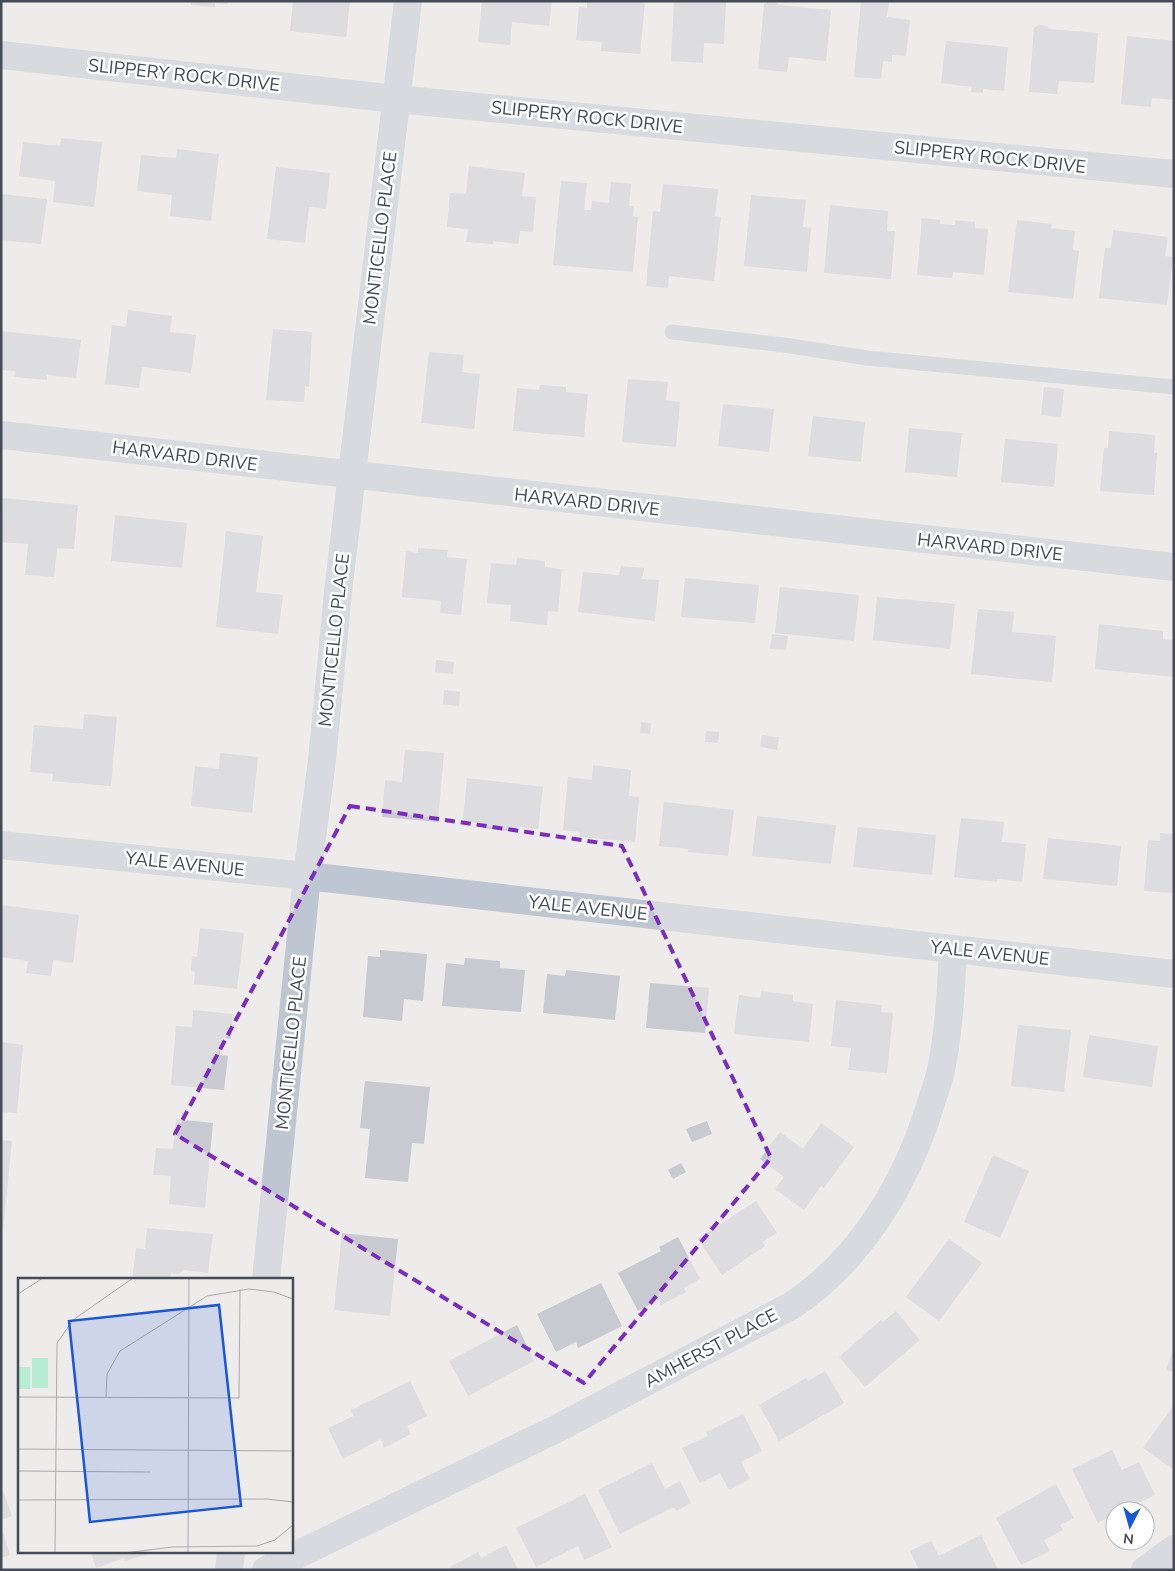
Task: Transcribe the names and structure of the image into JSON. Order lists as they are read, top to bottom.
{
  "streets": {
    "street": [
      "SLIPPERY ROCK DRIVE",
      "MONTICELLO PLACE",
      "HARVARD DRIVE",
      "YALE AVENUE",
      "AMHERST PLACE"
    ]
  },
  "crossings": [
    ["SLIPPERY ROCK DRIVE", "MONTICELLO PLACE"],
    ["MONTICELLO PLACE", "HARVARD DRIVE"],
    ["MONTICELLO PLACE", "YALE AVENUE"],
    ["YALE AVENUE", "AMHERST PLACE"]
  ],
  "north": "bottom"
}
